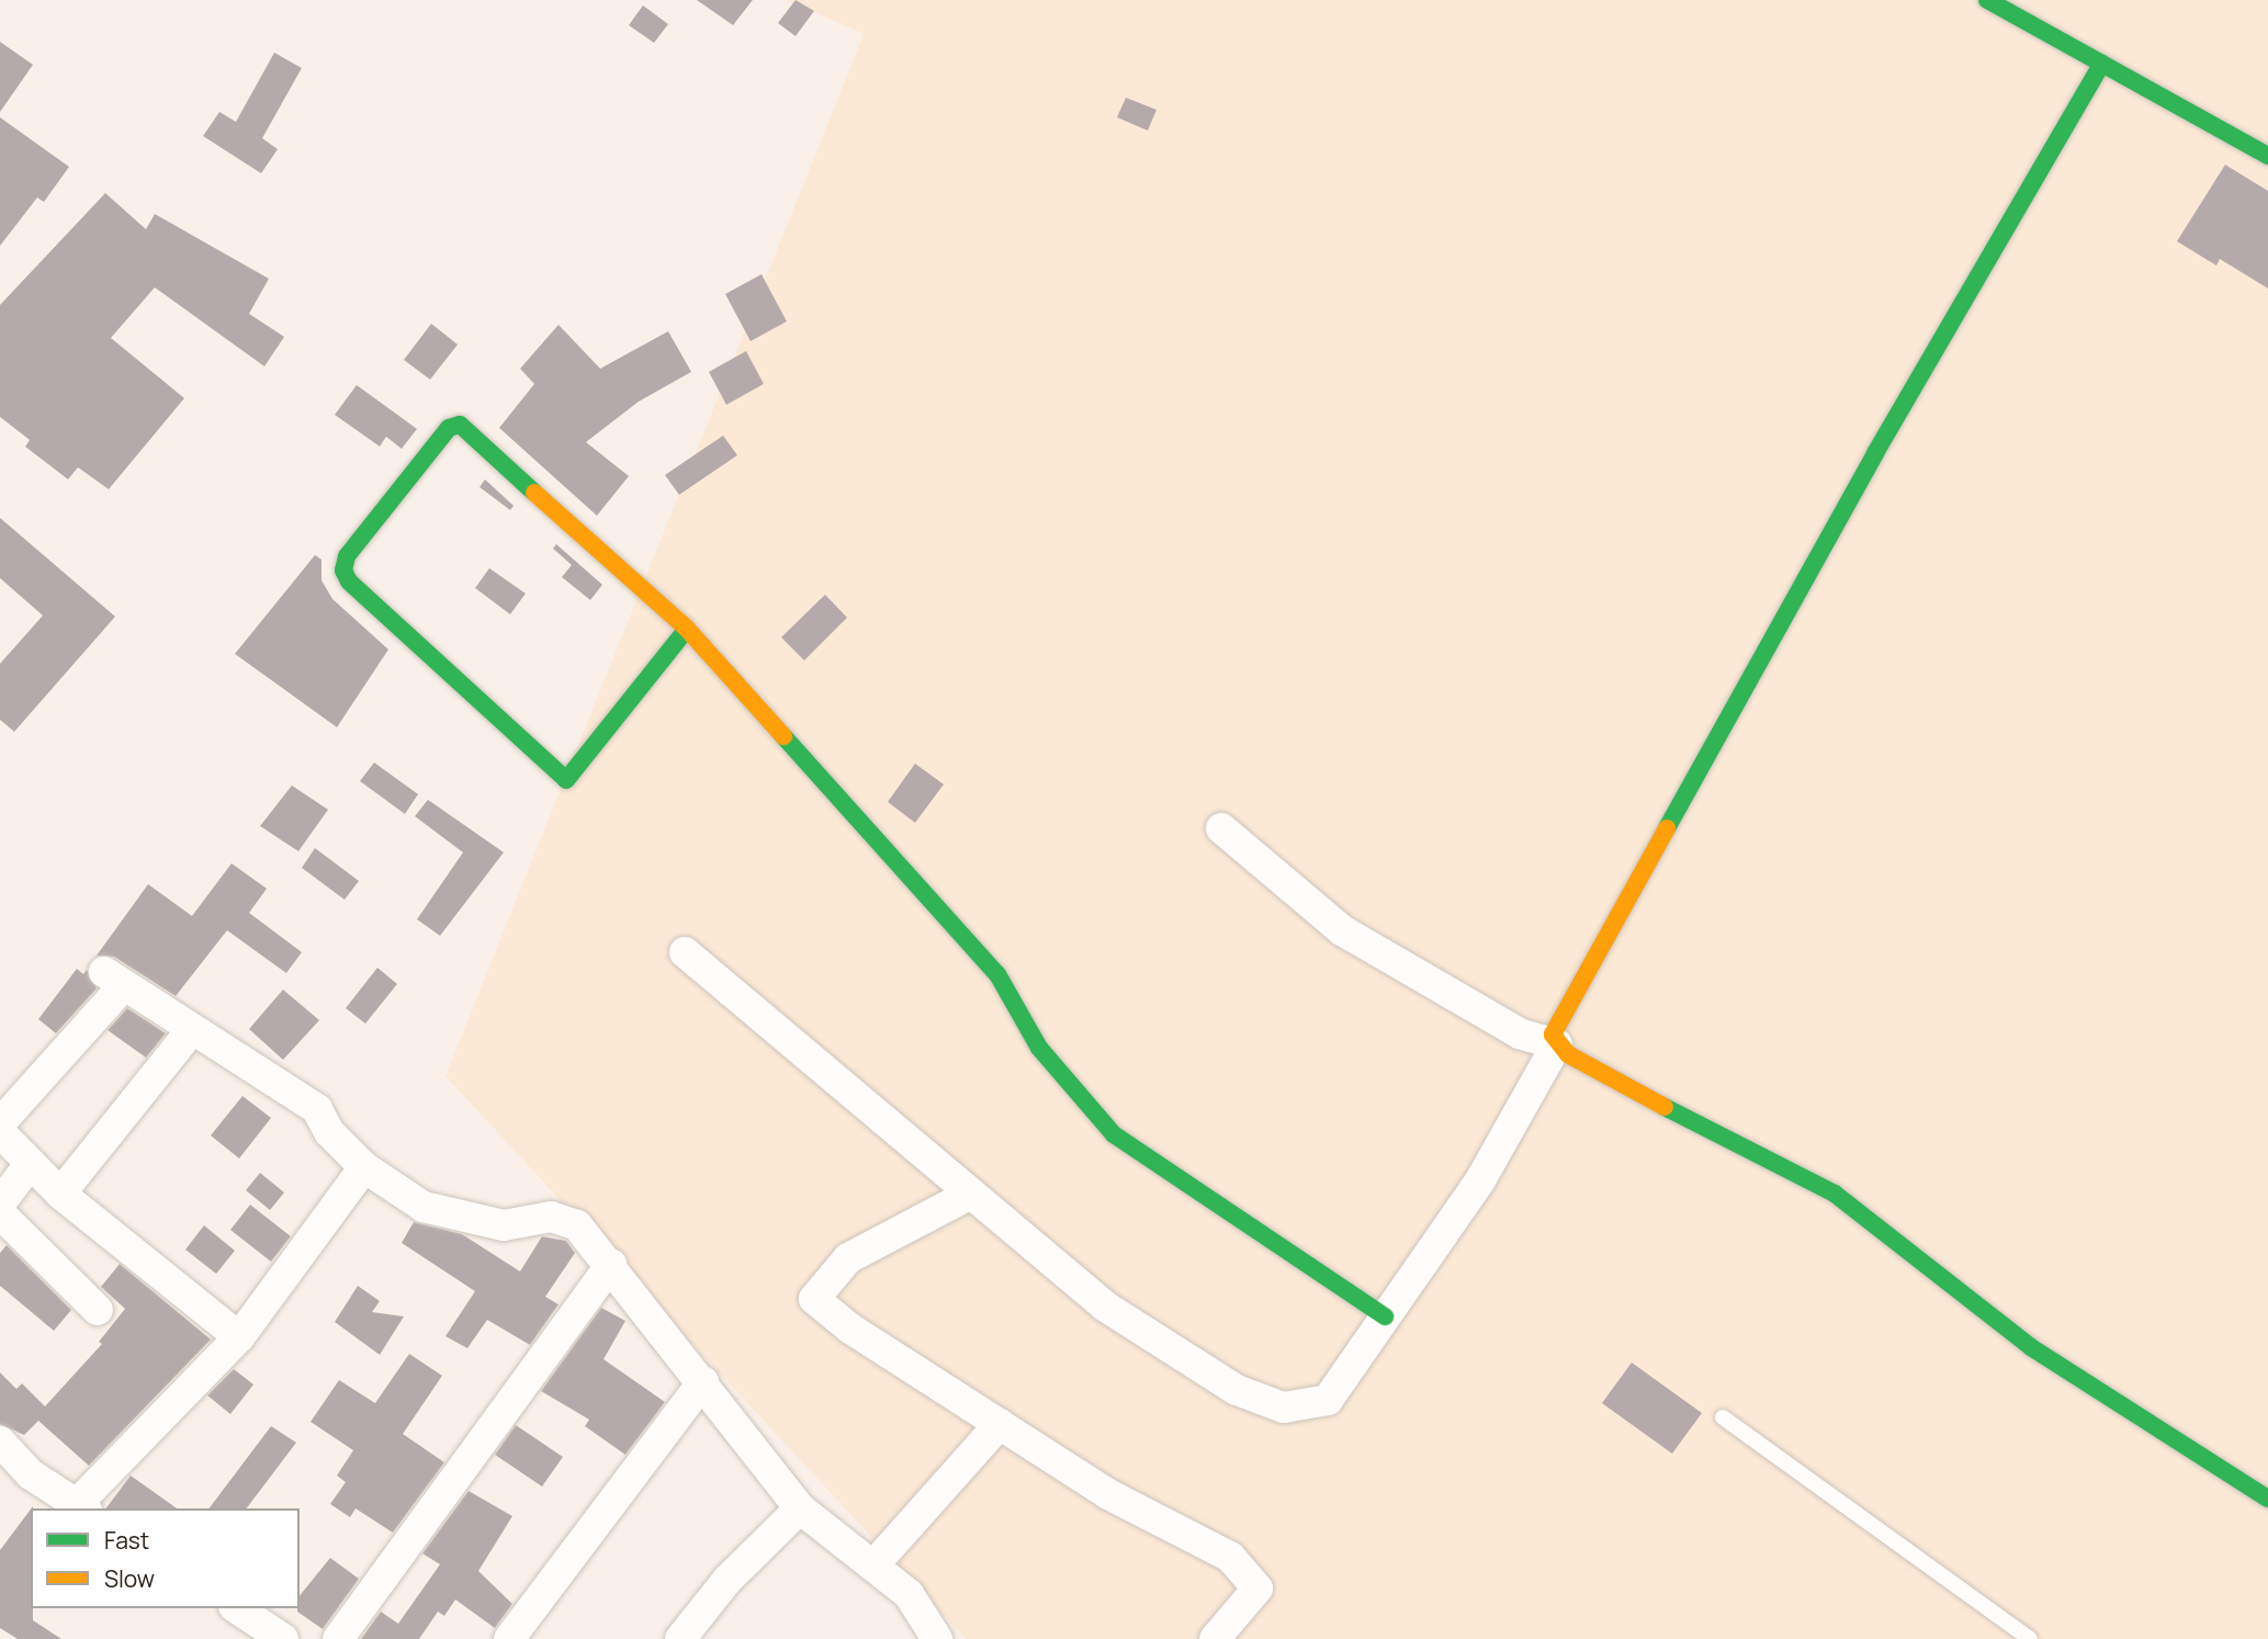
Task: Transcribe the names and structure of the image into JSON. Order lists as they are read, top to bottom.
{
  "legend": ["Fast", "Slow"]
}
